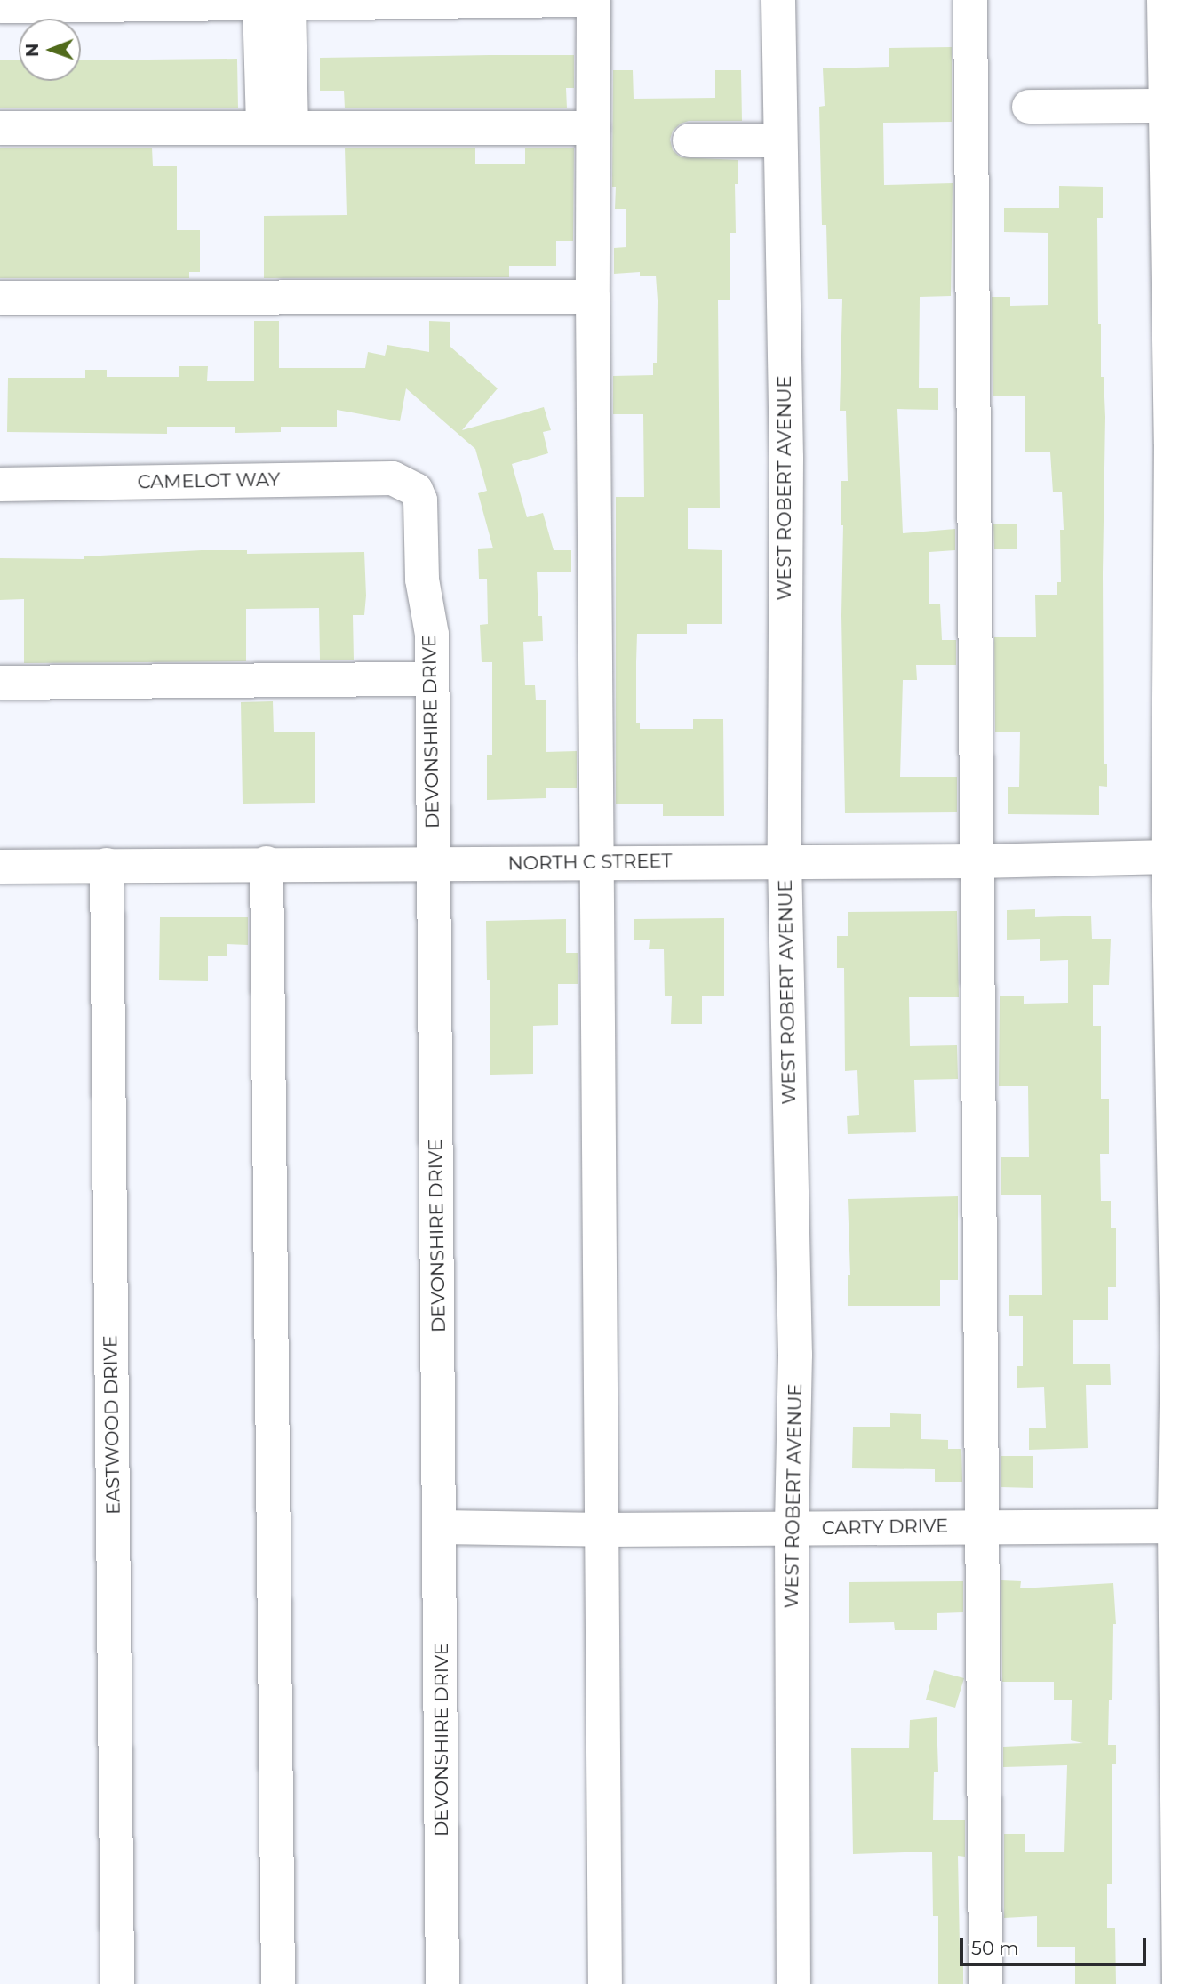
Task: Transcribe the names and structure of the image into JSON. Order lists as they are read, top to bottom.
{
  "streets": {
    "street": [
      "CAMELOT WAY",
      "WEST ROBERT AVENUE",
      "DEVONSHIRE DRIVE",
      "NORTH C STREET",
      "EASTWOOD DRIVE",
      "CARTY DRIVE"
    ]
  },
  "crossings": [
    ["CAMELOT WAY", "DEVONSHIRE DRIVE"],
    ["WEST ROBERT AVENUE", "NORTH C STREET"],
    ["WEST ROBERT AVENUE", "CARTY DRIVE"],
    ["DEVONSHIRE DRIVE", "NORTH C STREET"],
    ["DEVONSHIRE DRIVE", "CARTY DRIVE"],
    ["NORTH C STREET", "EASTWOOD DRIVE"]
  ],
  "scale_bar": "50 m",
  "north": "left"
}
